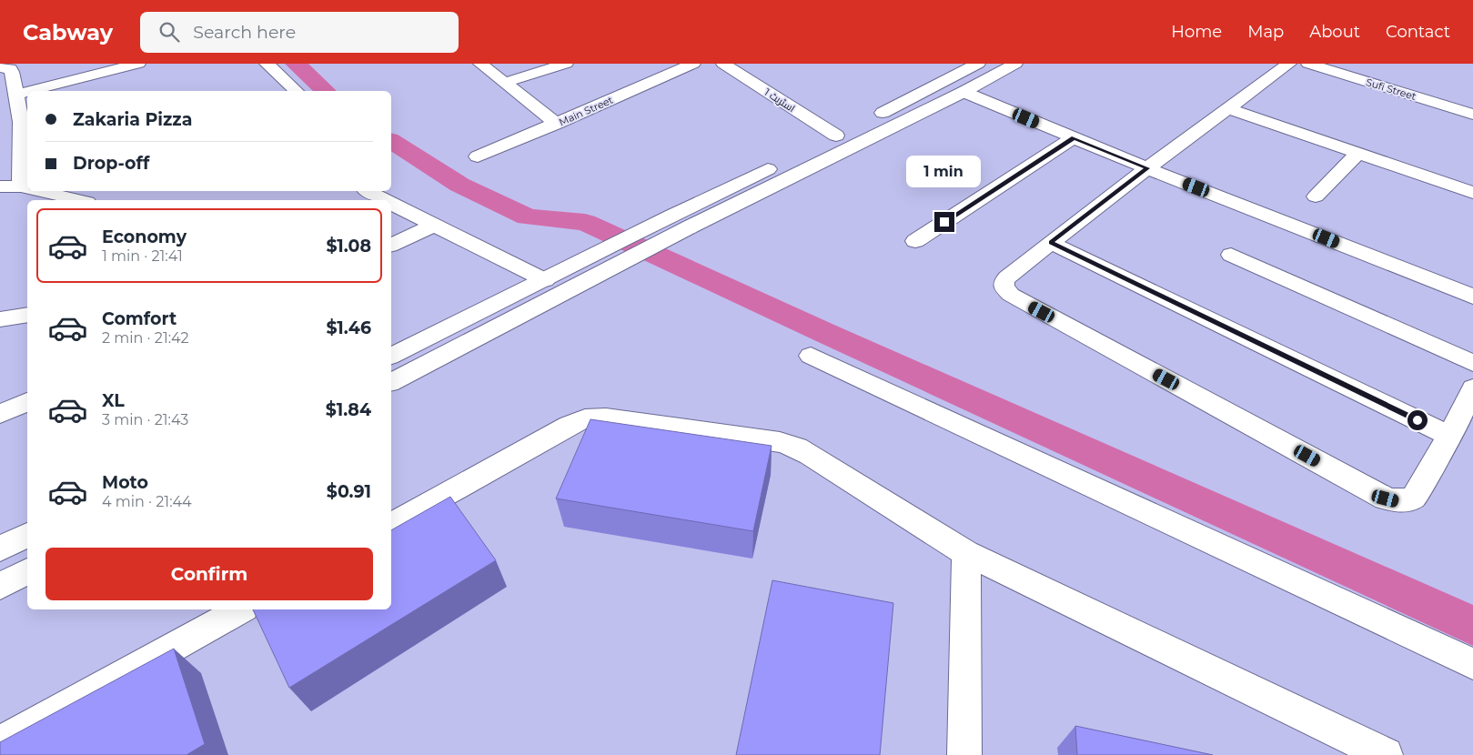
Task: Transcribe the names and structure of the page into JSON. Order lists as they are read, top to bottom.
{
  "streets": {
    "street": ["Sufi Street", "اسٹریٹ 1", "Main Street"]
  },
  "page": {
    "header": "Cabway",
    "search": "Search here",
    "nav": [
      "Home",
      "Map",
      "About",
      "Contact"
    ],
    "banner": ["Zakaria Pizza", "Drop-off"],
    "bubble": "1 min",
    "list": [
      {
        "name": "Economy",
        "note": "1 min · 21:41",
        "value": "$1.08"
      },
      {
        "name": "Comfort",
        "note": "2 min · 21:42",
        "value": "$1.46"
      },
      {
        "name": "XL",
        "note": "3 min · 21:43",
        "value": "$1.84"
      },
      {
        "name": "Moto",
        "note": "4 min · 21:44",
        "value": "$0.91"
      }
    ],
    "buttons": "Confirm"
  }
}
